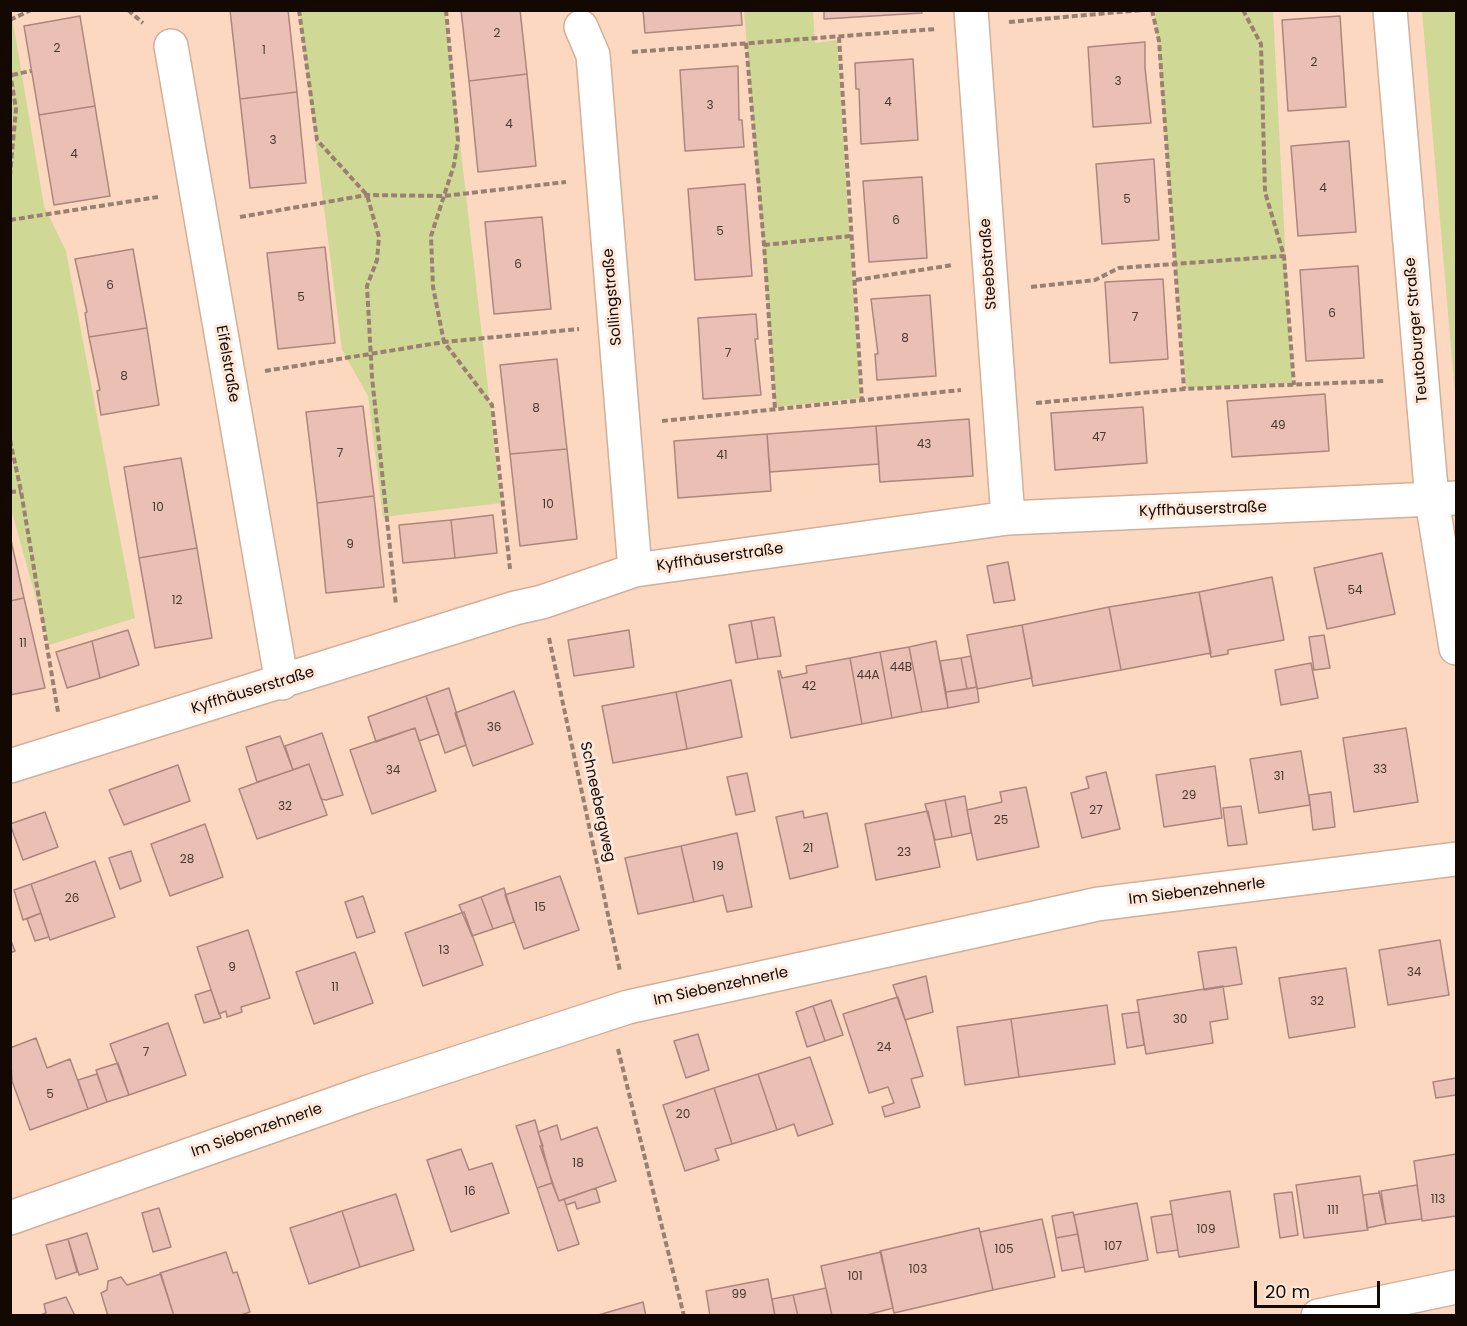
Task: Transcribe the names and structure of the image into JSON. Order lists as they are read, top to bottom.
{
  "streets": {
    "street": [
      "Steebstraße",
      "Sollingstraße",
      "Teutoburger Straße",
      "Eifelstraße",
      "Kyffhäuserstraße",
      "Im Siebenzehnerle"
    ],
    "path": ["Schneebergweg"]
  },
  "crossings": [
    ["Steebstraße", "Kyffhäuserstraße"],
    ["Sollingstraße", "Kyffhäuserstraße"],
    ["Teutoburger Straße", "Kyffhäuserstraße"],
    ["Eifelstraße", "Kyffhäuserstraße"],
    ["Kyffhäuserstraße", "Schneebergweg"],
    ["Schneebergweg", "Im Siebenzehnerle"]
  ],
  "house_numbers": [
    "2",
    "2",
    "1",
    "2",
    "3",
    "4",
    "3",
    "4",
    "3",
    "4",
    "4",
    "5",
    "6",
    "5",
    "6",
    "6",
    "5",
    "6",
    "7",
    "8",
    "7",
    "8",
    "8",
    "49",
    "47",
    "43",
    "7",
    "41",
    "10",
    "10",
    "9",
    "54",
    "12",
    "11",
    "44B",
    "44A",
    "42",
    "36",
    "33",
    "34",
    "31",
    "29",
    "32",
    "27",
    "25",
    "21",
    "23",
    "28",
    "19",
    "26",
    "15",
    "13",
    "9",
    "34",
    "11",
    "32",
    "30",
    "24",
    "7",
    "5",
    "20",
    "18",
    "16",
    "113",
    "111",
    "109",
    "107",
    "105",
    "103",
    "101",
    "99"
  ],
  "scale_bar": "20 m"
}
